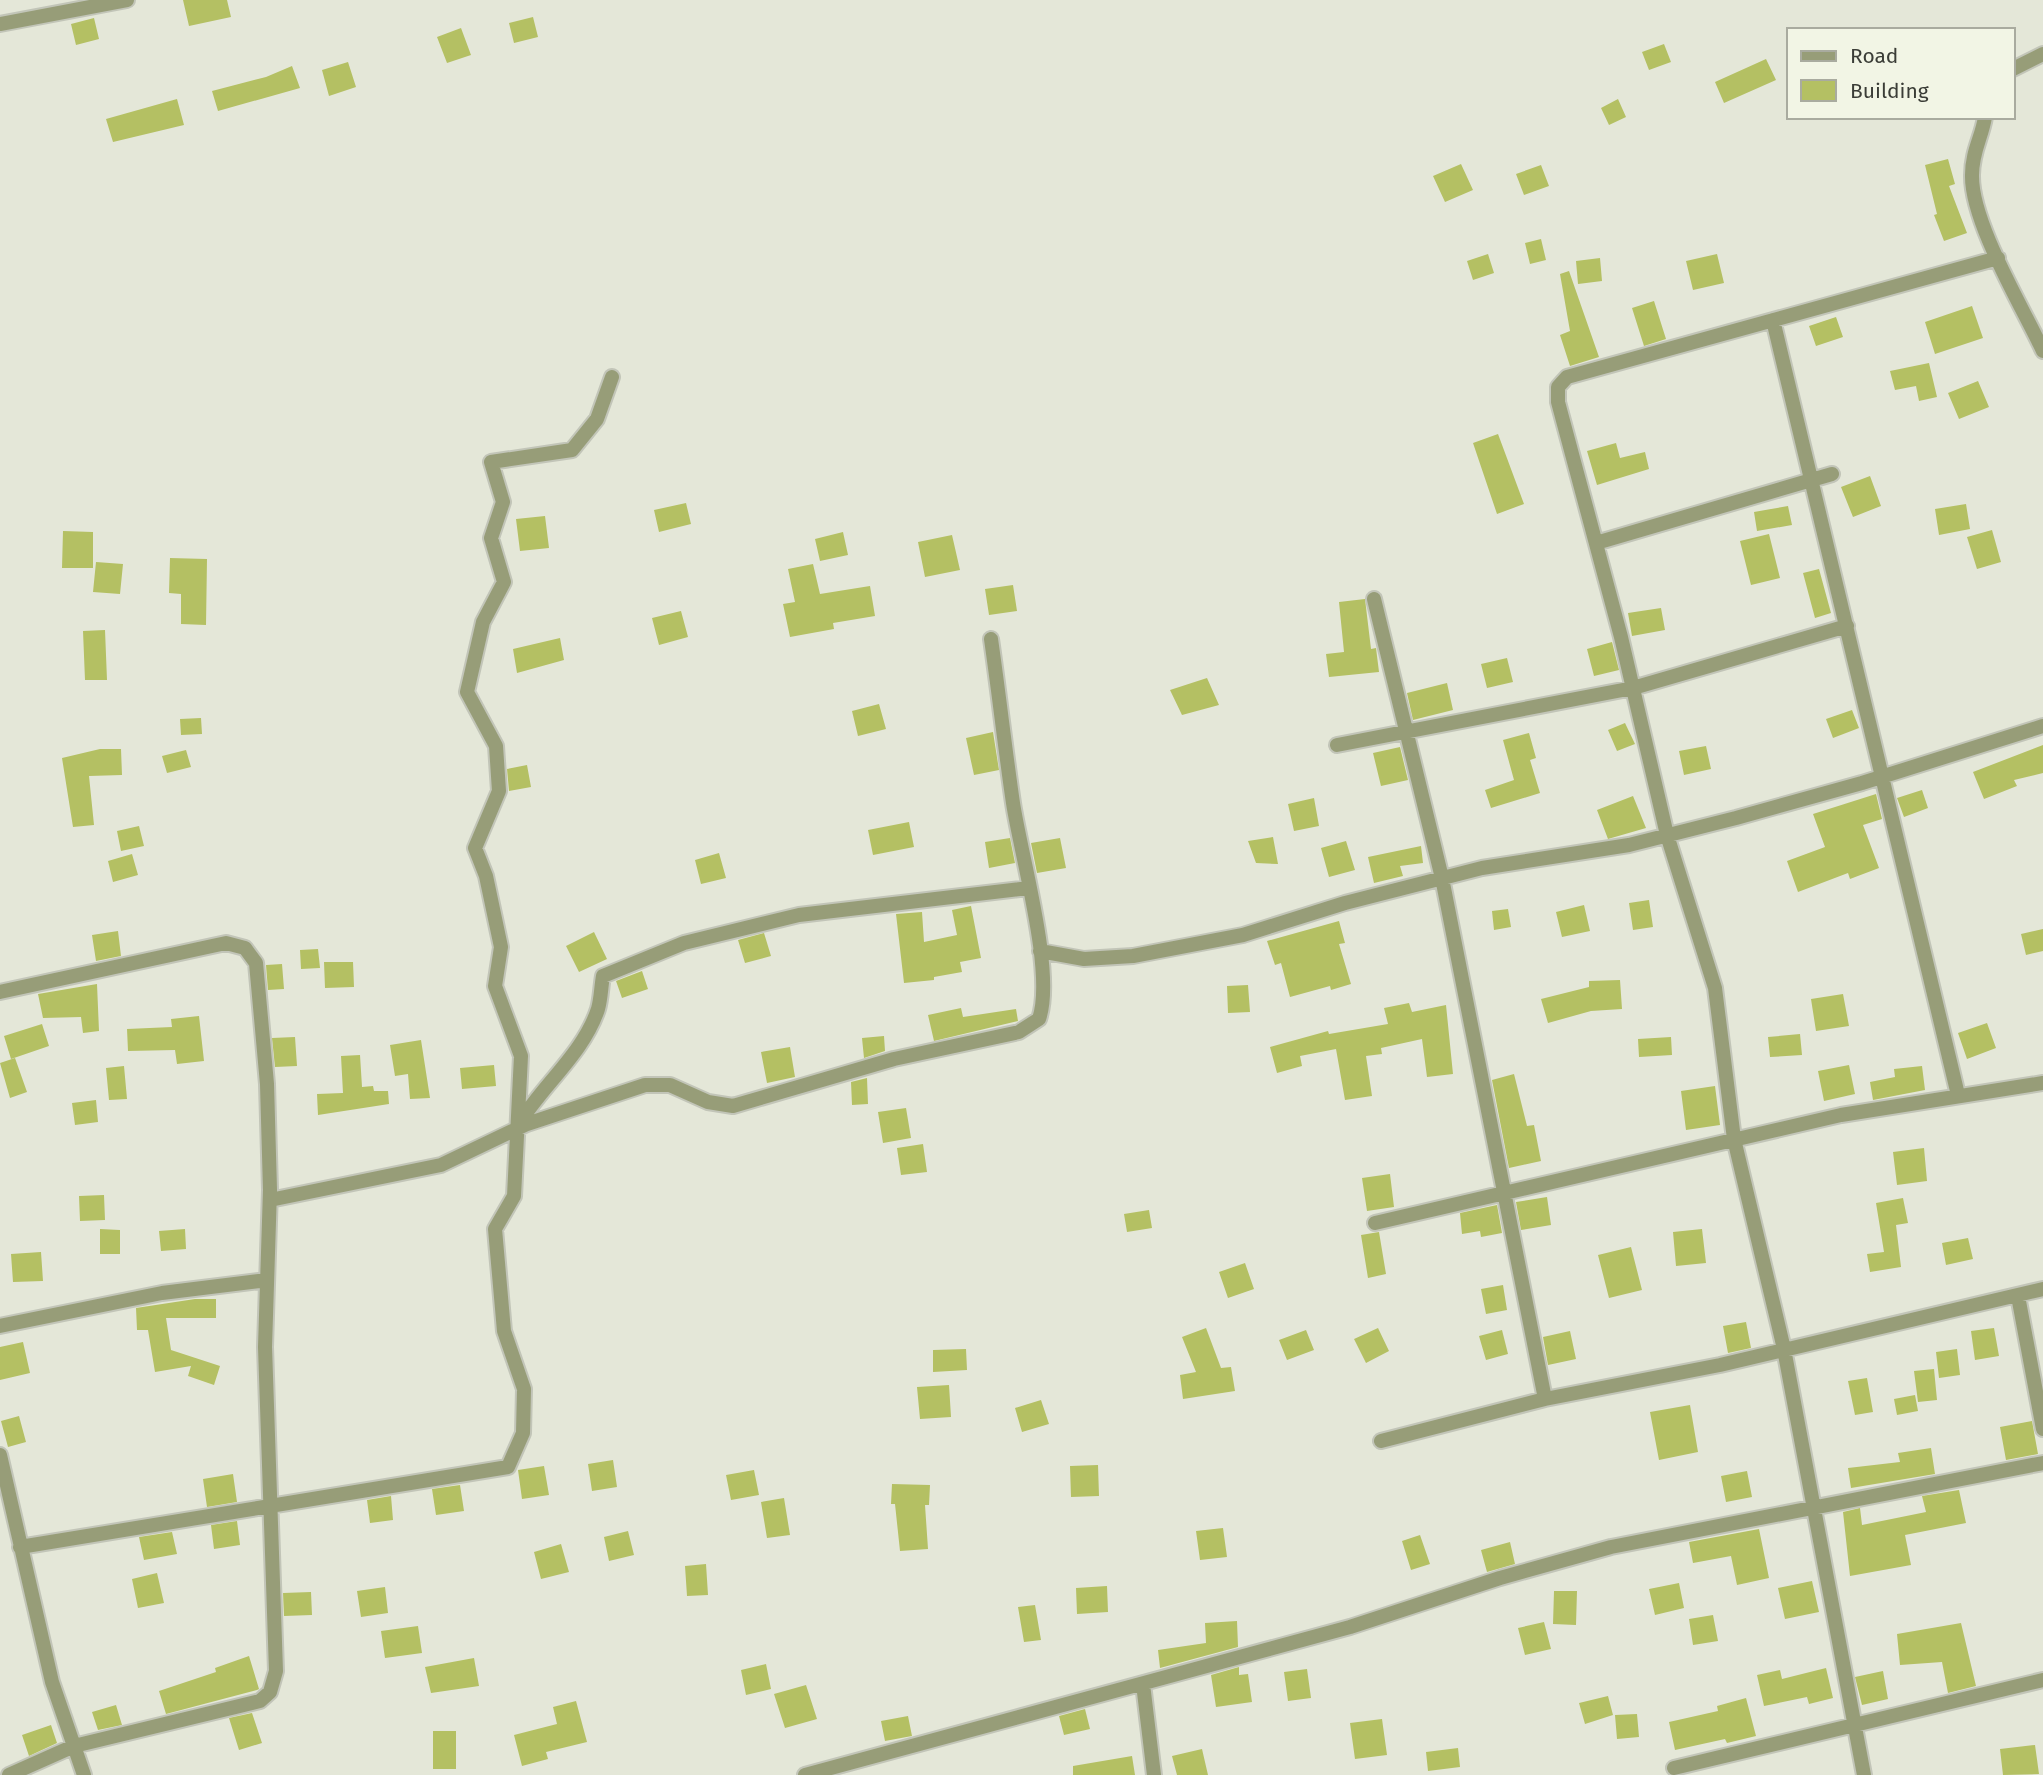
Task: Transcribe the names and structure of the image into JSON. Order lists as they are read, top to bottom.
{
  "legend": ["Road", "Building"]
}
